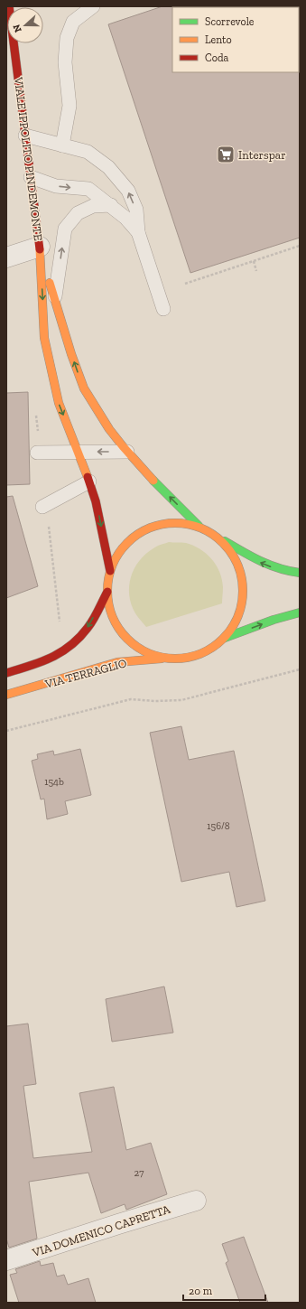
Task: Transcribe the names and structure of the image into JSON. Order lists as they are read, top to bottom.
{
  "streets": {
    "street": ["VIALE IPPOLITO PINDEMONTE", "VIA TERRAGLIO", "VIA DOMENICO CAPRETTA"]
  },
  "one_way": ["VIA TERRAGLIO"],
  "places": {
    "supermarket": ["Interspar"]
  },
  "house_numbers": ["154b", "156/8", "27"],
  "legend": ["Scorrevole", "Lento", "Coda"],
  "scale_bar": "20 m",
  "north": "left"
}
